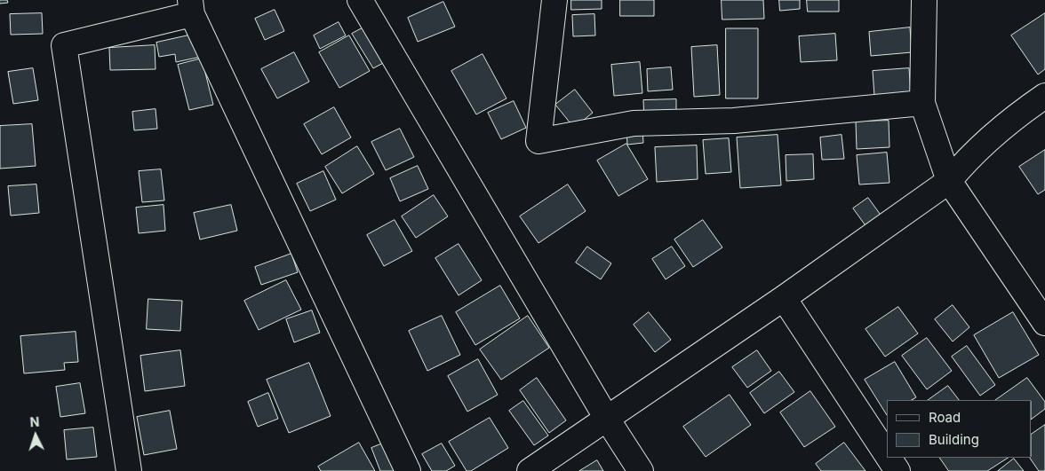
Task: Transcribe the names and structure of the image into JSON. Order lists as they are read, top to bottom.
{
  "legend": ["Road", "Building"],
  "north": "top"
}
